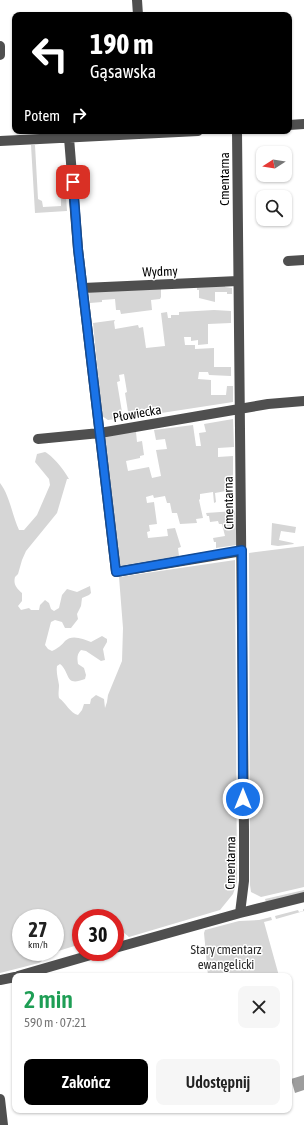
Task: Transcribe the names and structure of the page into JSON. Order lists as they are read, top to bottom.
{
  "streets": {
    "street": ["Cmentarna", "Wydmy", "Płowiecka"]
  },
  "crossings": [
    ["Cmentarna", "Wydmy"],
    ["Cmentarna", "Płowiecka"]
  ],
  "parks": ["Stary cmentarz ewangelicki"],
  "north": "left",
  "page": {
    "turn": ["190 m", "Gąsawska"],
    "then": "Potem",
    "speed": "27 km/h",
    "limit": "30",
    "heading": ["2 min", "590 m · 07:21"],
    "buttons": ["Zakończ", "Udostępnij"]
  }
}
